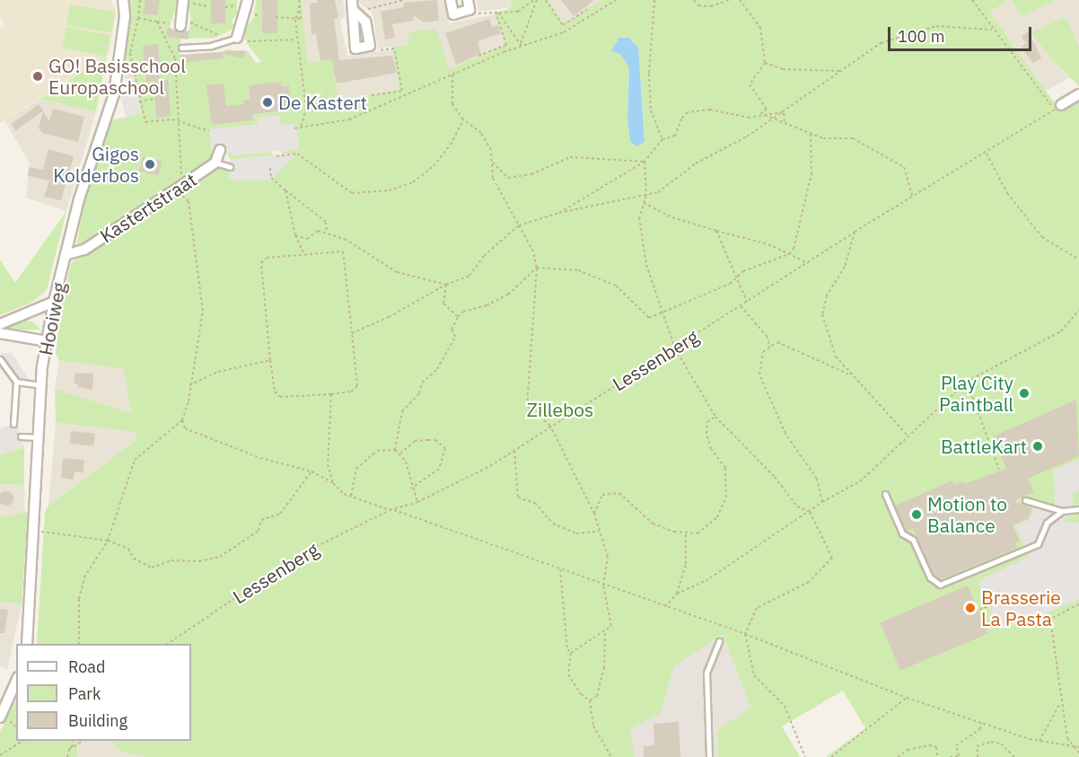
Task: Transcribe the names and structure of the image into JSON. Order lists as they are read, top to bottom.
{
  "streets": {
    "street": ["Kastertstraat", "Hooiweg"],
    "path": ["Lessenberg"]
  },
  "crossings": [
    ["Kastertstraat", "Hooiweg"]
  ],
  "parks": ["Zillebos"],
  "places": [
    "GO! Basisschool Europaschool",
    "De Kastert",
    "Gigos Kolderbos",
    "Play City Paintball",
    "BattleKart",
    "Motion to Balance",
    "Brasserie La Pasta"
  ],
  "legend": ["Road", "Park", "Building"],
  "scale_bar": "100 m"
}
